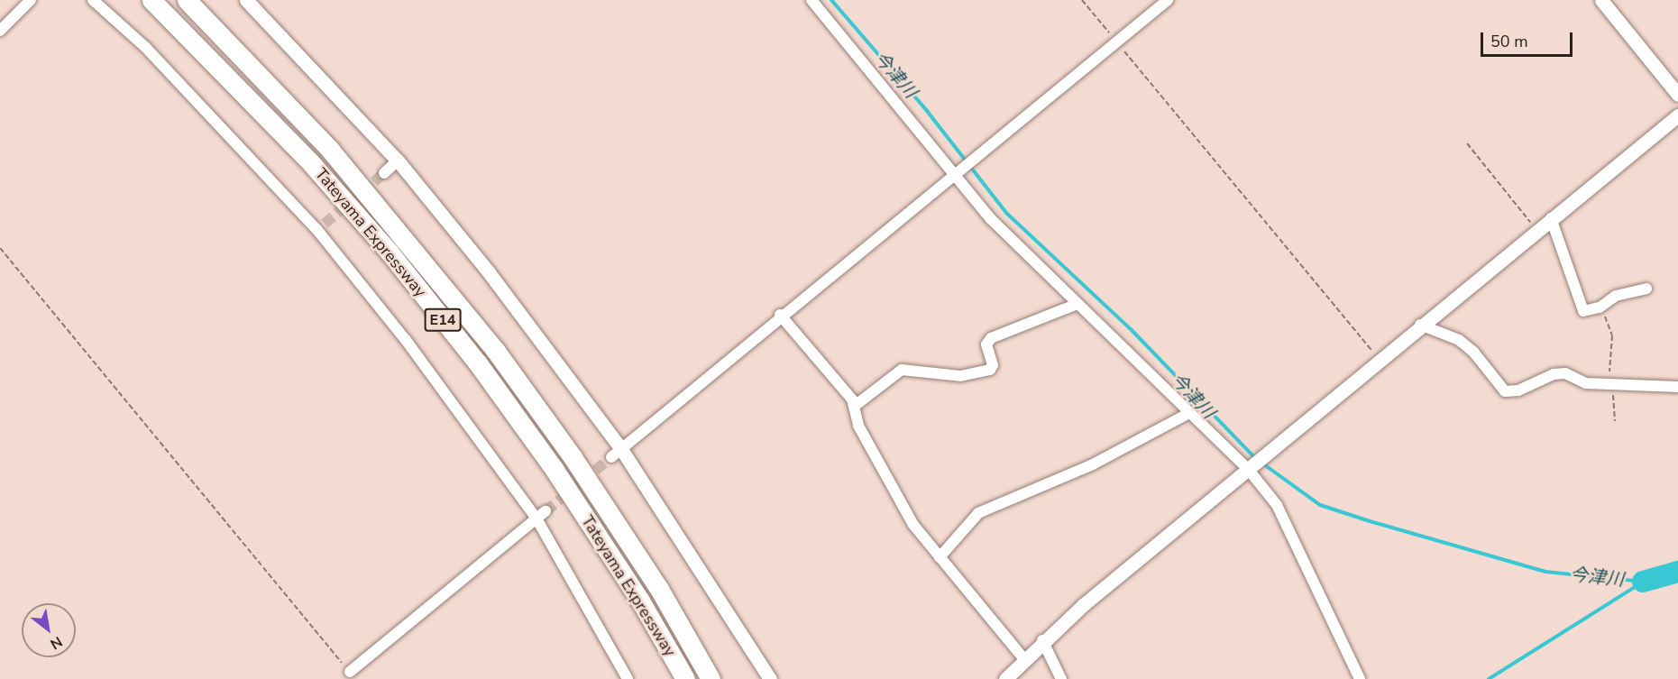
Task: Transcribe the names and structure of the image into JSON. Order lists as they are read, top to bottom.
{
  "streets": {
    "highway": ["Tateyama Expressway", "E14"]
  },
  "water": ["今津川"],
  "scale_bar": "50 m",
  "north": "bottom right"
}
